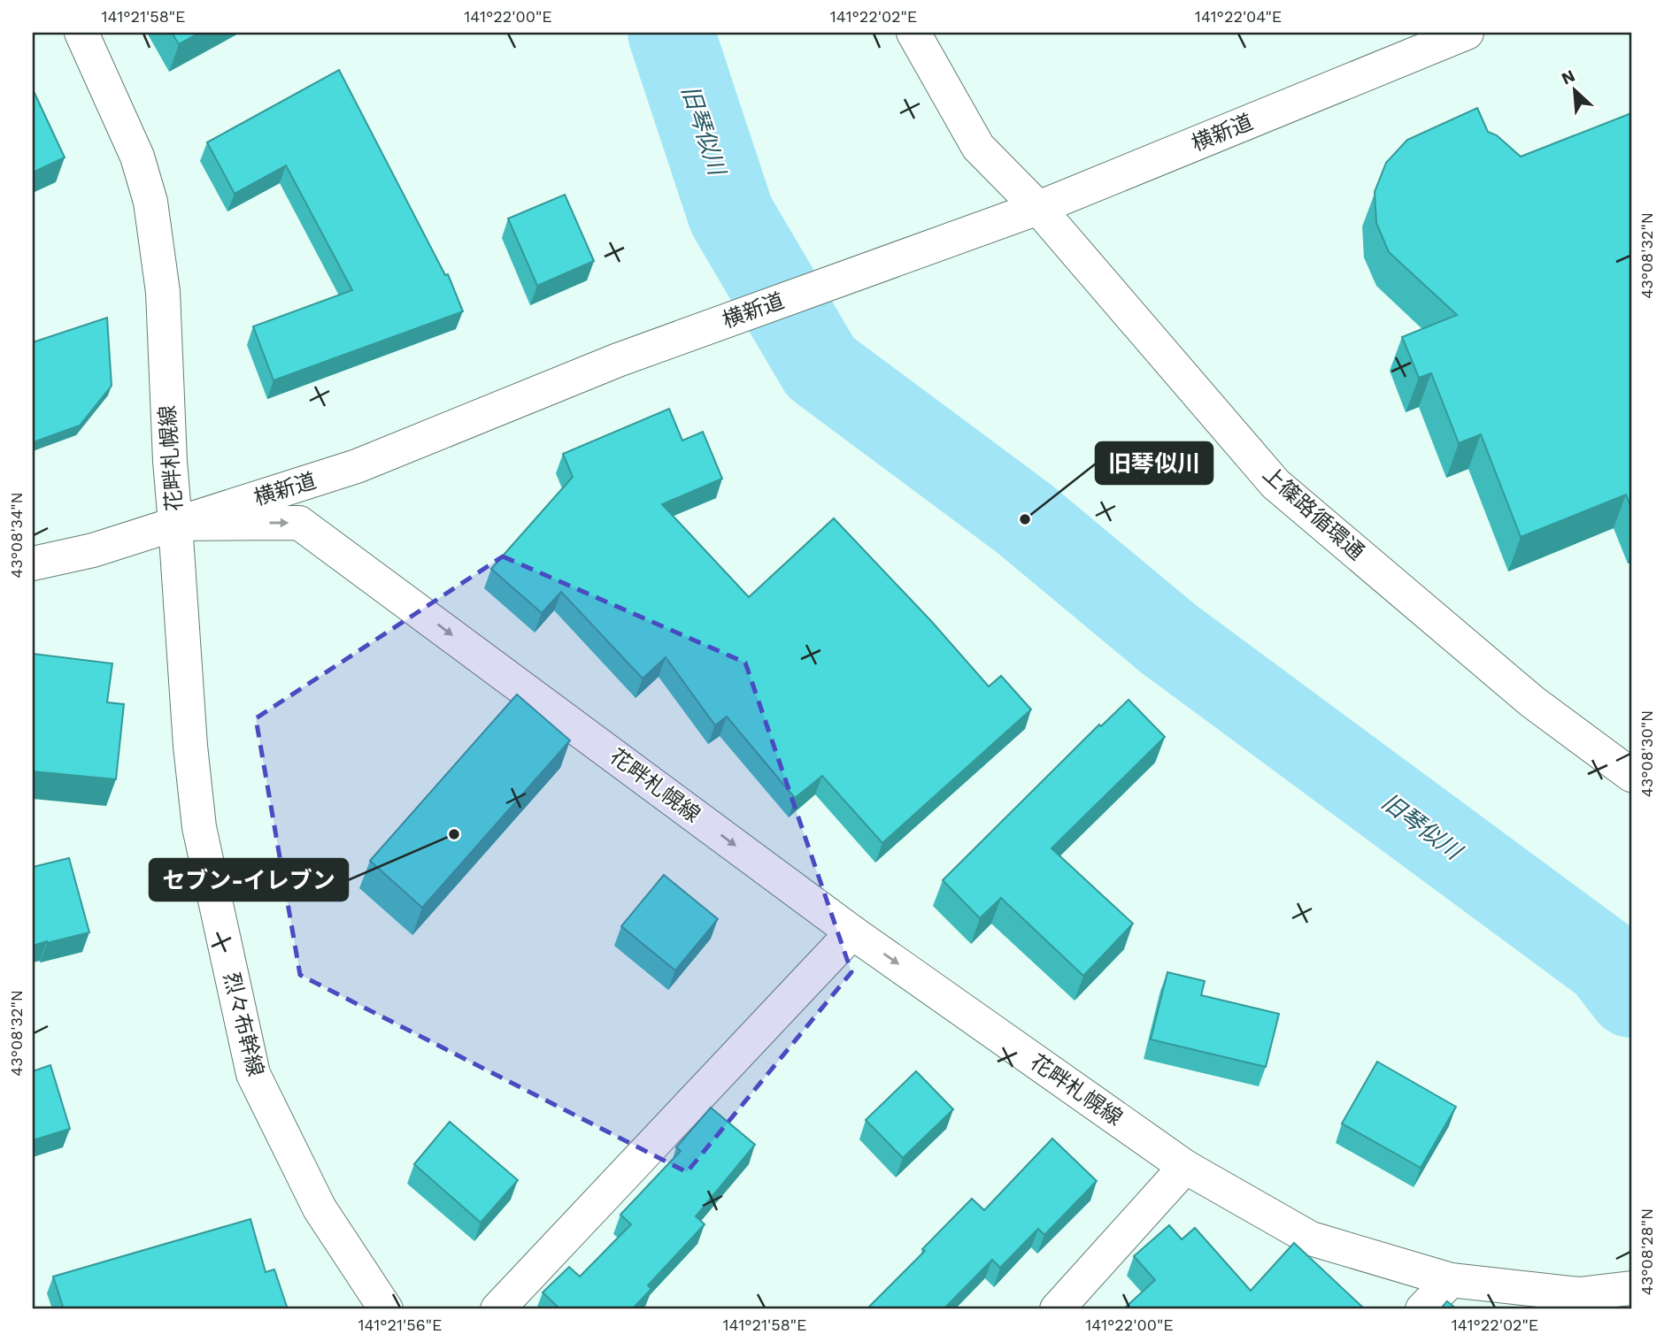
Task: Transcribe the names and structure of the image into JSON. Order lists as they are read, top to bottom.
{
  "streets": {
    "street": [
      "横新道",
      "花畔札幌線",
      "上篠路循環通",
      "烈々布幹線"
    ]
  },
  "crossings": [
    ["横新道", "花畔札幌線"],
    ["横新道", "上篠路循環通"],
    ["横新道", "烈々布幹線"],
    ["花畔札幌線", "烈々布幹線"]
  ],
  "one_way": ["花畔札幌線"],
  "water": ["旧琴似川"],
  "places": ["旧琴似川", "セブン-イレブン"],
  "north": "top left",
  "coordinates": [
    "141°21'58\"E",
    "141°22'00\"E",
    "141°22'02\"E",
    "141°22'04\"E",
    "43°08'32\"N",
    "43°08'34\"N",
    "43°08'30\"N",
    "43°08'28\"N",
    "141°21'56\"E"
  ]
}
